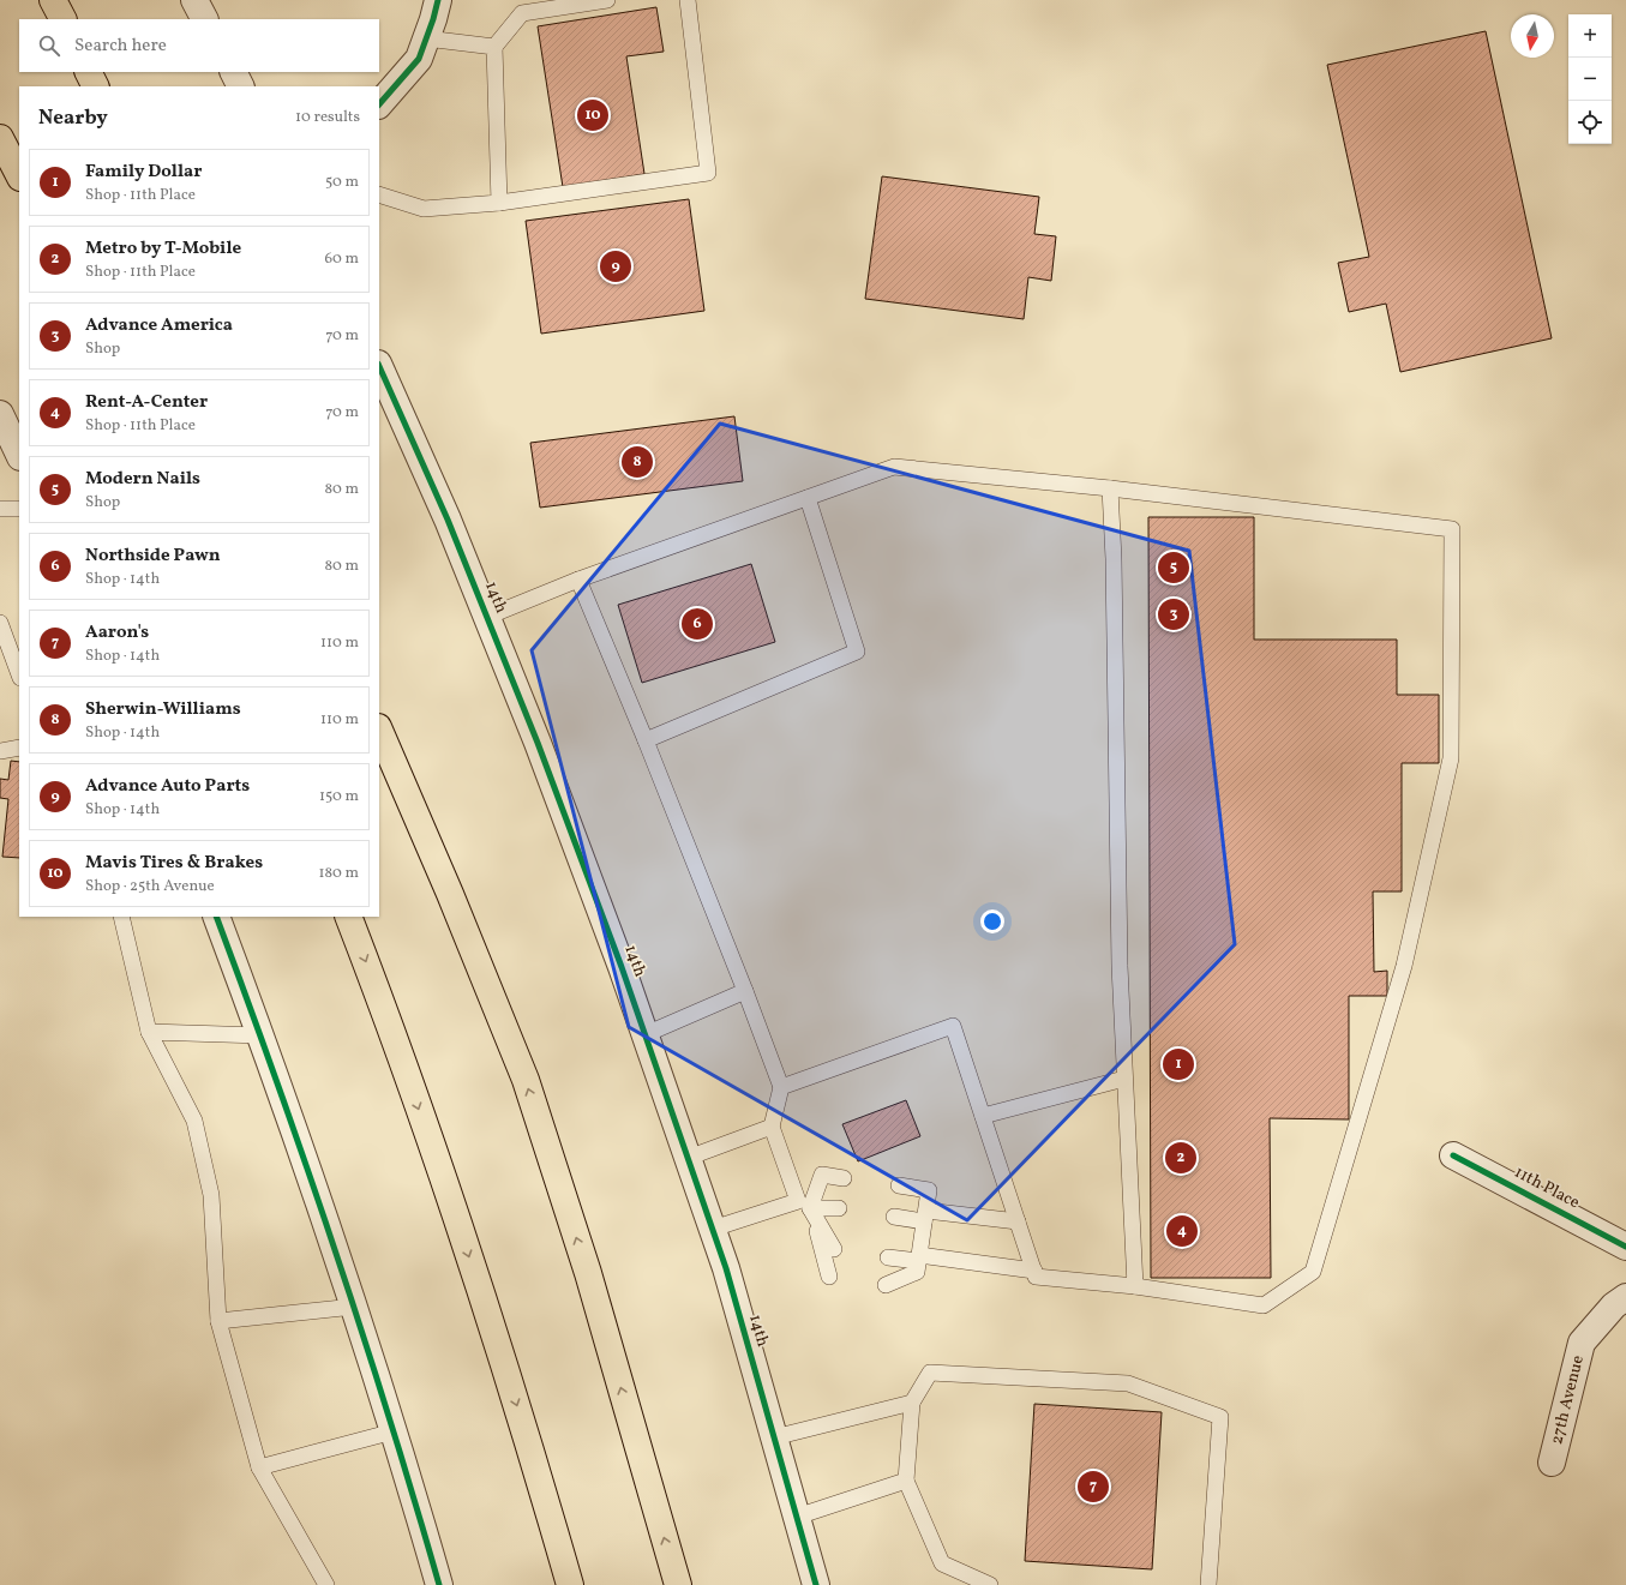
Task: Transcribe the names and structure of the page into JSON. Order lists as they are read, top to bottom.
{
  "streets": {
    "street": ["14th", "11th Place", "27th Avenue"]
  },
  "north": "bottom",
  "page": {
    "map_buttons": ["+", "−"],
    "search": "Search here",
    "heading": ["Nearby", "10 results"],
    "pins": [
      "10",
      "9",
      "8",
      "5",
      "3",
      "6",
      "1",
      "2",
      "4",
      "7"
    ],
    "list": [
      {
        "mark": "1",
        "name": "Family Dollar",
        "note": "Shop · 11th Place",
        "value": "50 m"
      },
      {
        "mark": "2",
        "name": "Metro by T-Mobile",
        "note": "Shop · 11th Place",
        "value": "60 m"
      },
      {
        "mark": "3",
        "name": "Advance America",
        "note": "Shop",
        "value": "70 m"
      },
      {
        "mark": "4",
        "name": "Rent-A-Center",
        "note": "Shop · 11th Place",
        "value": "70 m"
      },
      {
        "mark": "5",
        "name": "Modern Nails",
        "note": "Shop",
        "value": "80 m"
      },
      {
        "mark": "6",
        "name": "Northside Pawn",
        "note": "Shop · 14th",
        "value": "80 m"
      },
      {
        "mark": "7",
        "name": "Aaron's",
        "note": "Shop · 14th",
        "value": "110 m"
      },
      {
        "mark": "8",
        "name": "Sherwin-Williams",
        "note": "Shop · 14th",
        "value": "110 m"
      },
      {
        "mark": "9",
        "name": "Advance Auto Parts",
        "note": "Shop · 14th",
        "value": "150 m"
      },
      {
        "mark": "10",
        "name": "Mavis Tires & Brakes",
        "note": "Shop · 25th Avenue",
        "value": "180 m"
      }
    ]
  }
}
